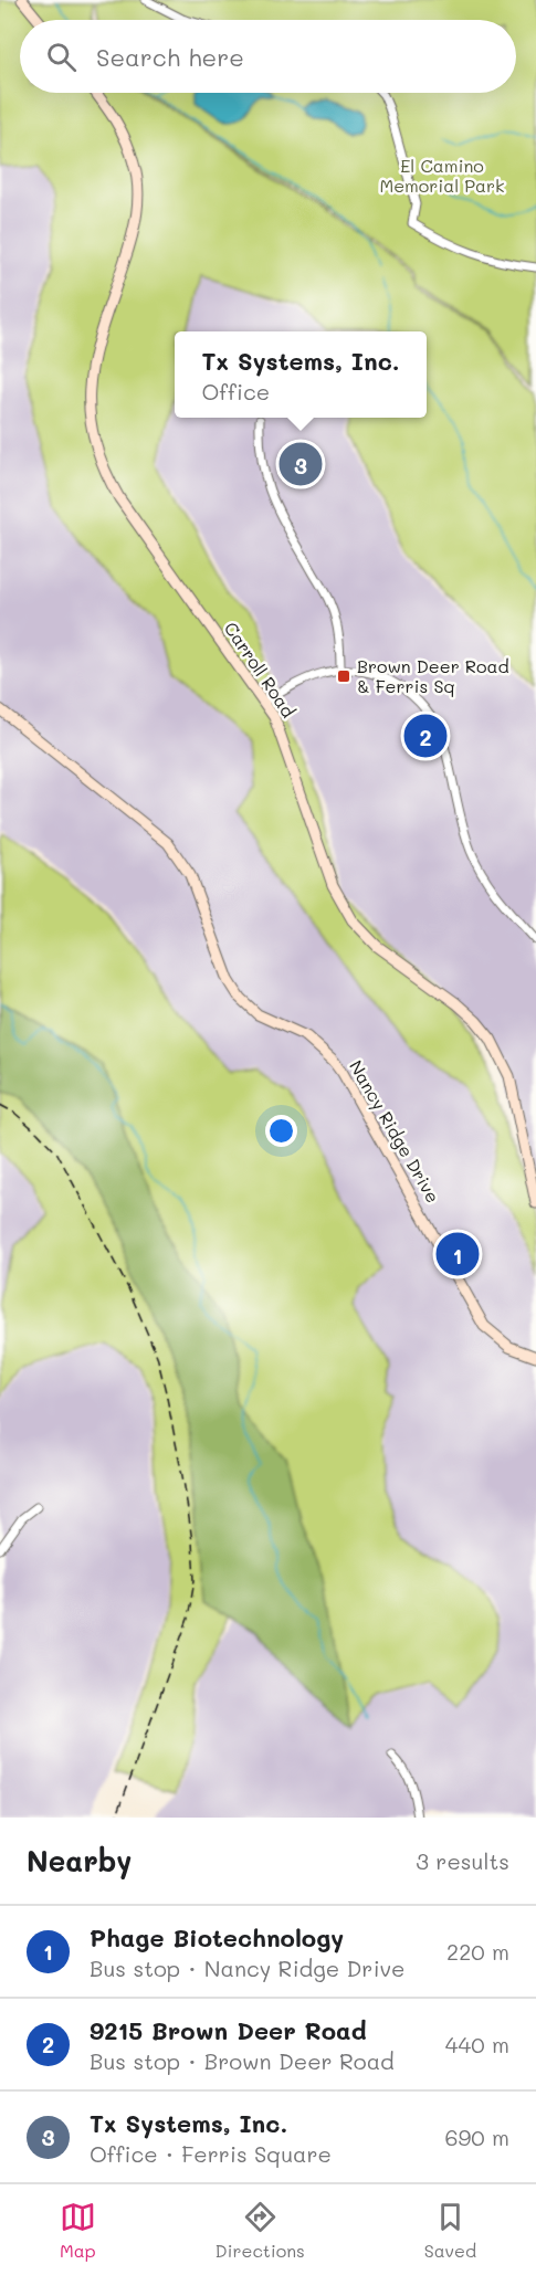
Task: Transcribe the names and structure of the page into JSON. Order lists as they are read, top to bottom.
{
  "streets": {
    "main road": ["Carroll Road", "Nancy Ridge Drive"]
  },
  "parks": ["El Camino Memorial Park"],
  "places": {
    "transit": ["Brown Deer Road & Ferris Sq"]
  },
  "page": {
    "search": "Search here",
    "popup": ["Tx Systems, Inc.", "Office"],
    "pins": ["3", "2", "1"],
    "heading": ["Nearby", "3 results"],
    "list": [
      {
        "mark": "1",
        "name": "Phage Biotechnology",
        "note": "Bus stop · Nancy Ridge Drive",
        "value": "220 m"
      },
      {
        "mark": "2",
        "name": "9215 Brown Deer Road",
        "note": "Bus stop · Brown Deer Road",
        "value": "440 m"
      },
      {
        "mark": "3",
        "name": "Tx Systems, Inc.",
        "note": "Office · Ferris Square",
        "value": "690 m"
      }
    ],
    "nav": ["Map", "Directions", "Saved"]
  }
}
